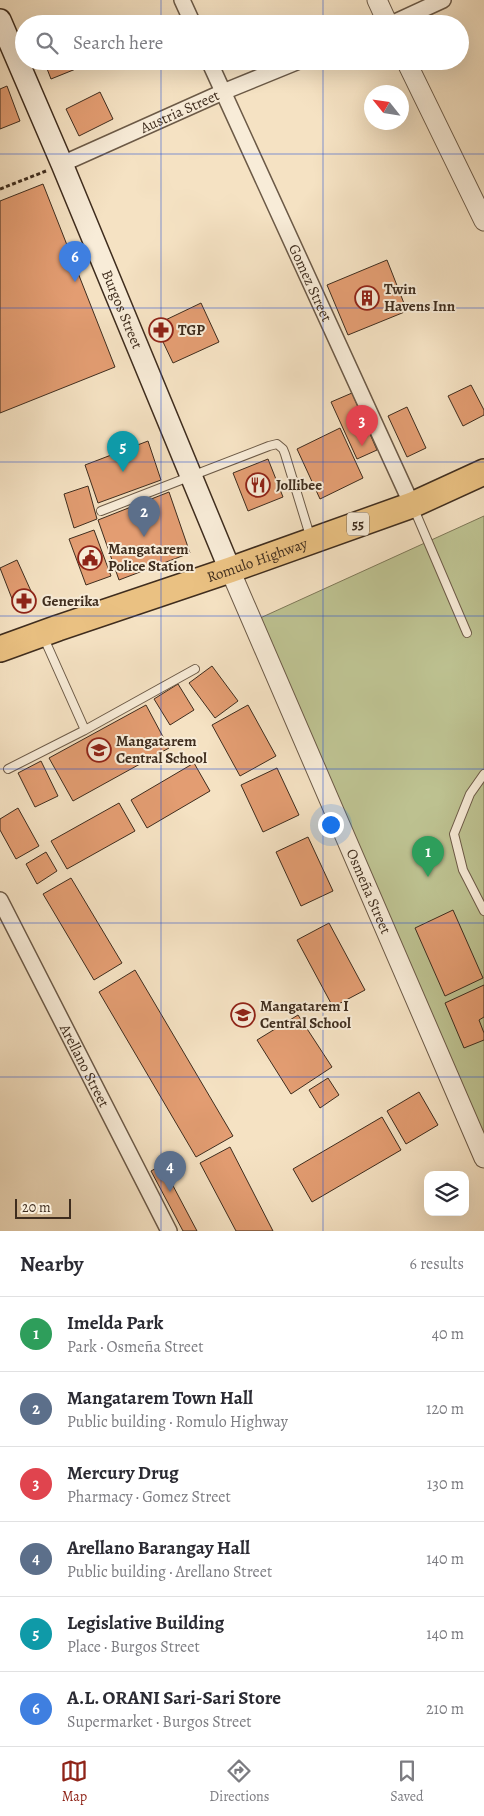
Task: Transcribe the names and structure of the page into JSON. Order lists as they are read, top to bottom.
{
  "streets": {
    "highway": ["55", "Romulo Highway"],
    "main road": ["Burgos Street"],
    "street": [
      "Austria Street",
      "Gomez Street",
      "Osmeña Street",
      "Arellano Street"
    ]
  },
  "crossings": [
    ["Austria Street", "Gomez Street"],
    ["Austria Street", "Burgos Street"],
    ["Gomez Street", "Romulo Highway"],
    ["Burgos Street", "Romulo Highway"],
    ["Burgos Street", "Osmeña Street"],
    ["Romulo Highway", "Osmeña Street"]
  ],
  "places": {
    "building": ["Twin Havens Inn"],
    "pharmacy": ["TGP", "Generika"],
    "restaurant": ["Jollibee"],
    "public building": ["Mangatarem Police Station"],
    "school or university": ["Mangatarem Central School", "Mangatarem I Central School"]
  },
  "scale_bar": "20 m",
  "north": "top left",
  "page": {
    "search": "Search here",
    "pins": [
      "6",
      "3",
      "5",
      "2",
      "1",
      "4"
    ],
    "scale": "20 m",
    "heading": ["Nearby", "6 results"],
    "list": [
      {
        "mark": "1",
        "name": "Imelda Park",
        "note": "Park · Osmeña Street",
        "value": "40 m"
      },
      {
        "mark": "2",
        "name": "Mangatarem Town Hall",
        "note": "Public building · Romulo Highway",
        "value": "120 m"
      },
      {
        "mark": "3",
        "name": "Mercury Drug",
        "note": "Pharmacy · Gomez Street",
        "value": "130 m"
      },
      {
        "mark": "4",
        "name": "Arellano Barangay Hall",
        "note": "Public building · Arellano Street",
        "value": "140 m"
      },
      {
        "mark": "5",
        "name": "Legislative Building",
        "note": "Place · Burgos Street",
        "value": "140 m"
      },
      {
        "mark": "6",
        "name": "A.L. ORANI Sari-Sari Store",
        "note": "Supermarket · Burgos Street",
        "value": "210 m"
      }
    ],
    "nav": ["Map", "Directions", "Saved"]
  }
}
